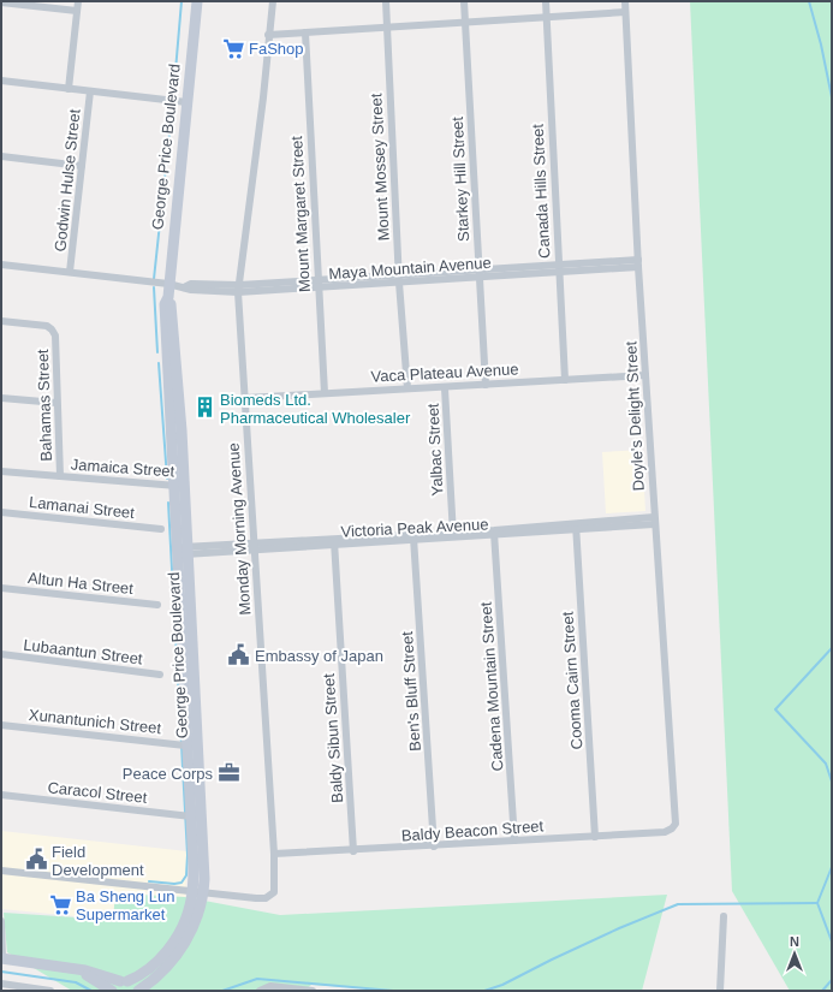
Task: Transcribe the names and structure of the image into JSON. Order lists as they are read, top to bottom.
{
  "streets": {
    "main road": ["George Price Boulevard"],
    "street": [
      "Mount Mossey Street",
      "Starkey Hill Street",
      "Godwin Hulse Street",
      "Canada Hills Street",
      "Mount Margaret Street",
      "Maya Mountain Avenue",
      "Vaca Plateau Avenue",
      "Bahamas Street",
      "Doyle's Delight Street",
      "Yalbac Street",
      "Jamaica Street",
      "Lamanai Street",
      "Victoria Peak Avenue",
      "Monday Morning Avenue",
      "Altun Ha Street",
      "Lubaantun Street",
      "Cooma Cairn Street",
      "Cadena Mountain Street",
      "Ben's Bluff Street",
      "Xunantunich Street",
      "Baldy Sibun Street",
      "Caracol Street",
      "Baldy Beacon Street"
    ]
  },
  "crossings": [
    ["George Price Boulevard", "Maya Mountain Avenue"],
    ["George Price Boulevard", "Jamaica Street"],
    ["George Price Boulevard", "Victoria Peak Avenue"],
    ["George Price Boulevard", "Monday Morning Avenue"],
    ["George Price Boulevard", "Caracol Street"],
    ["Mount Mossey Street", "Maya Mountain Avenue"],
    ["Mount Mossey Street", "Vaca Plateau Avenue"],
    ["Starkey Hill Street", "Maya Mountain Avenue"],
    ["Starkey Hill Street", "Vaca Plateau Avenue"],
    ["Godwin Hulse Street", "Maya Mountain Avenue"],
    ["Canada Hills Street", "Maya Mountain Avenue"],
    ["Canada Hills Street", "Vaca Plateau Avenue"],
    ["Mount Margaret Street", "Maya Mountain Avenue"],
    ["Mount Margaret Street", "Vaca Plateau Avenue"],
    ["Maya Mountain Avenue", "Doyle's Delight Street"],
    ["Maya Mountain Avenue", "Monday Morning Avenue"],
    ["Vaca Plateau Avenue", "Doyle's Delight Street"],
    ["Vaca Plateau Avenue", "Yalbac Street"],
    ["Vaca Plateau Avenue", "Monday Morning Avenue"],
    ["Bahamas Street", "Jamaica Street"],
    ["Doyle's Delight Street", "Victoria Peak Avenue"],
    ["Doyle's Delight Street", "Baldy Beacon Street"],
    ["Yalbac Street", "Victoria Peak Avenue"],
    ["Victoria Peak Avenue", "Monday Morning Avenue"],
    ["Victoria Peak Avenue", "Cooma Cairn Street"],
    ["Victoria Peak Avenue", "Cadena Mountain Street"],
    ["Victoria Peak Avenue", "Ben's Bluff Street"],
    ["Victoria Peak Avenue", "Baldy Sibun Street"],
    ["Monday Morning Avenue", "Baldy Beacon Street"],
    ["Cooma Cairn Street", "Baldy Beacon Street"],
    ["Cadena Mountain Street", "Baldy Beacon Street"],
    ["Ben's Bluff Street", "Baldy Beacon Street"],
    ["Baldy Sibun Street", "Baldy Beacon Street"]
  ],
  "places": {
    "supermarket": ["FaShop", "Ba Sheng Lun Supermarket"],
    "building": ["Biomeds Ltd. Pharmaceutical Wholesaler"],
    "public building": ["Embassy of Japan", "Field Development"],
    "office": ["Peace Corps"]
  },
  "north": "top"
}
